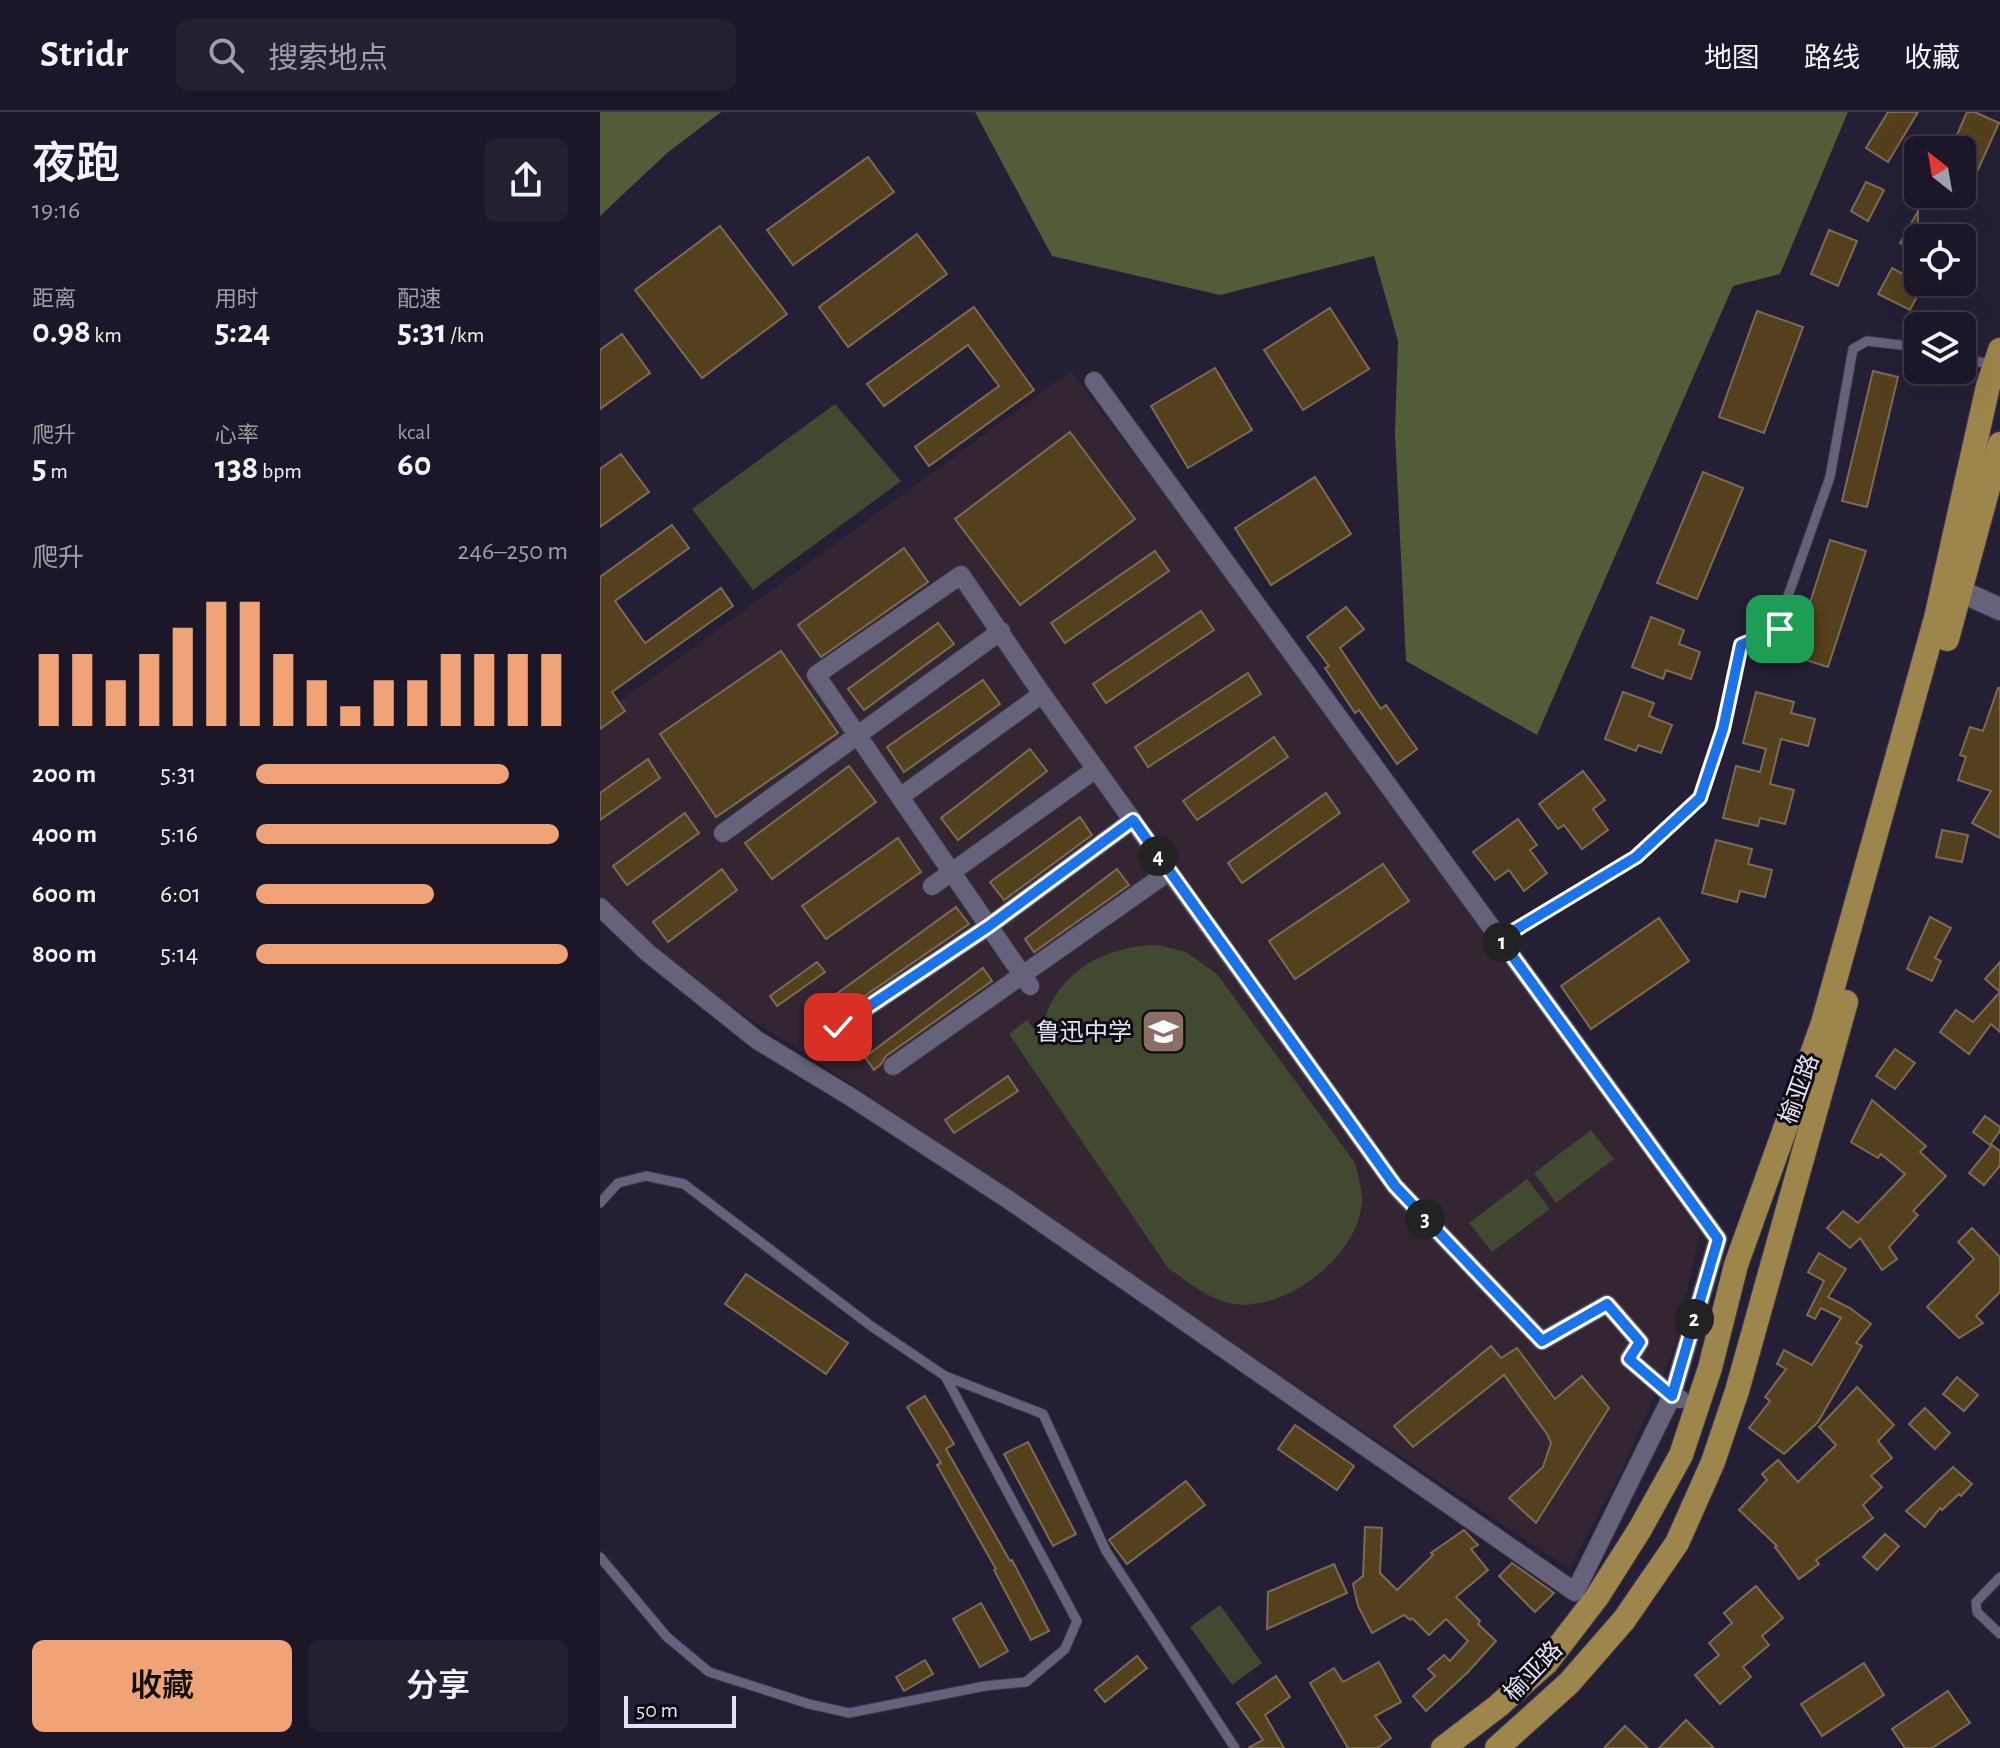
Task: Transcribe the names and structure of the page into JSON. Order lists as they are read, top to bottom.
{
  "streets": {
    "highway": ["榆亚路"]
  },
  "places": {
    "school or university": ["鲁迅中学"]
  },
  "scale_bar": "50 m",
  "north": "top left",
  "page": {
    "header": "Stridr",
    "search": "搜索地点",
    "nav": ["地图", "路线", "收藏"],
    "heading": ["夜跑", "19:16"],
    "stats": [
      ["距离", "0.98 km"],
      ["用时", "5:24"],
      ["配速", "5:31 /km"],
      ["爬升", "5 m"],
      ["心率", "138 bpm"],
      ["kcal", "60"]
    ],
    "chart": ["爬升", "246–250 m"],
    "list": [
      {
        "name": "200 m",
        "note": "5:31"
      },
      {
        "name": "400 m",
        "note": "5:16"
      },
      {
        "name": "600 m",
        "note": "6:01"
      },
      {
        "name": "800 m",
        "note": "5:14"
      }
    ],
    "pins": [
      "4",
      "1",
      "3",
      "2"
    ],
    "buttons": ["收藏", "分享"],
    "scale": "50 m"
  }
}
